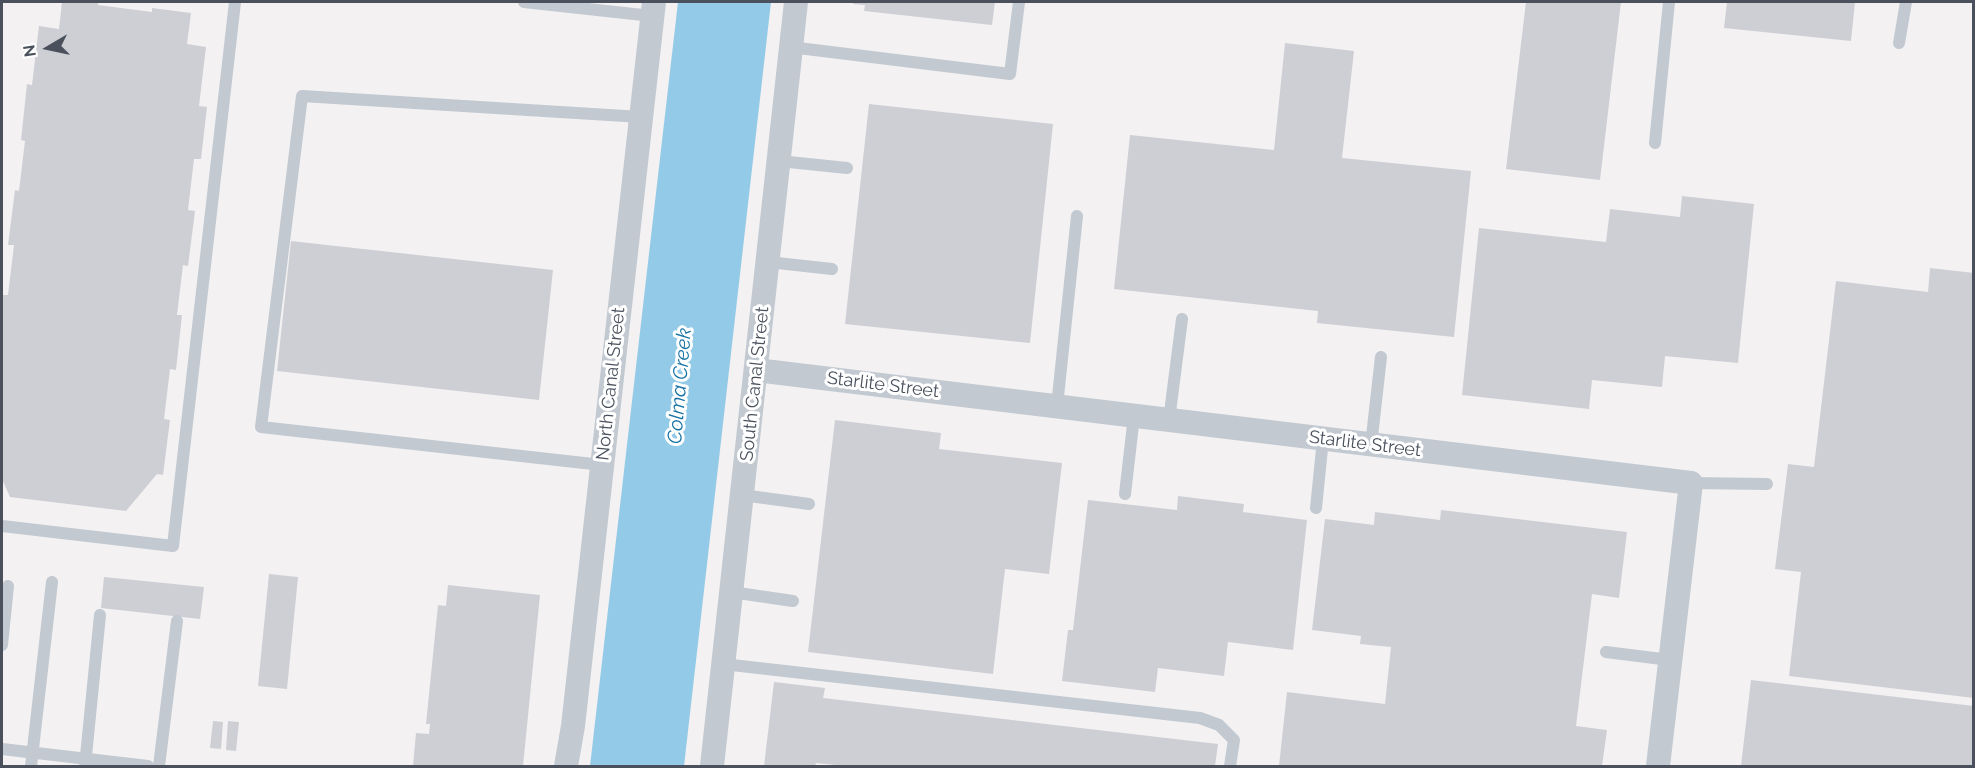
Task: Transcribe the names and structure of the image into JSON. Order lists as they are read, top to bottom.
{
  "streets": {
    "street": ["North Canal Street", "South Canal Street", "Starlite Street"]
  },
  "crossings": [
    ["South Canal Street", "Starlite Street"]
  ],
  "water": ["Colma Creek"],
  "north": "left"
}
